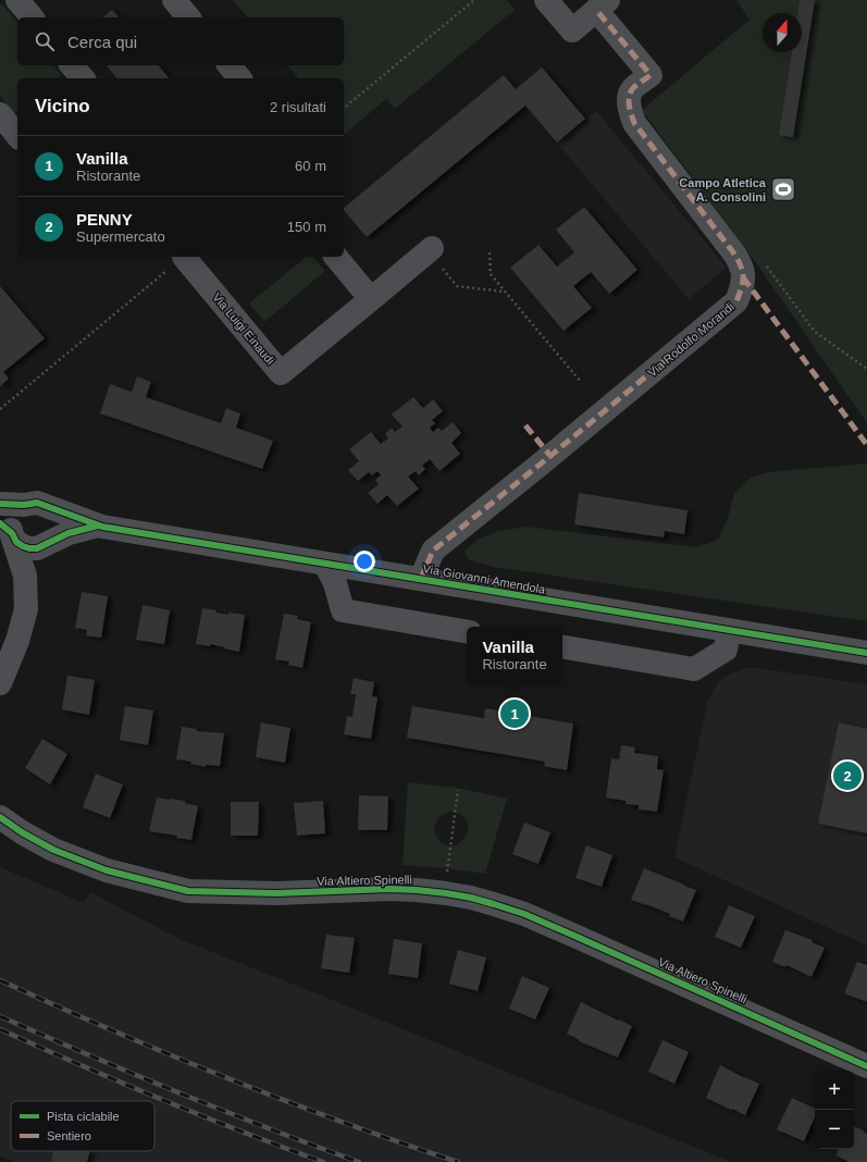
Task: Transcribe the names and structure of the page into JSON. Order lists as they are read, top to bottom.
{
  "streets": {
    "street": [
      "Via Luigi Einaudi",
      "Via Rodolfo Morandi",
      "Via Giovanni Amendola",
      "Via Altiero Spinelli"
    ]
  },
  "crossings": [
    ["Via Rodolfo Morandi", "Via Giovanni Amendola"]
  ],
  "places": {
    "sports": ["Campo Atletica A. Consolini"]
  },
  "legend": ["Pista ciclabile", "Sentiero"],
  "north": "top",
  "page": {
    "search": "Cerca qui",
    "heading": ["Vicino", "2 risultati"],
    "list": [
      {
        "mark": "1",
        "name": "Vanilla",
        "note": "Ristorante",
        "value": "60 m"
      },
      {
        "mark": "2",
        "name": "PENNY",
        "note": "Supermercato",
        "value": "150 m"
      }
    ],
    "popup": ["Vanilla", "Ristorante"],
    "pins": ["1", "2"],
    "map_buttons": ["+", "−"]
  }
}
